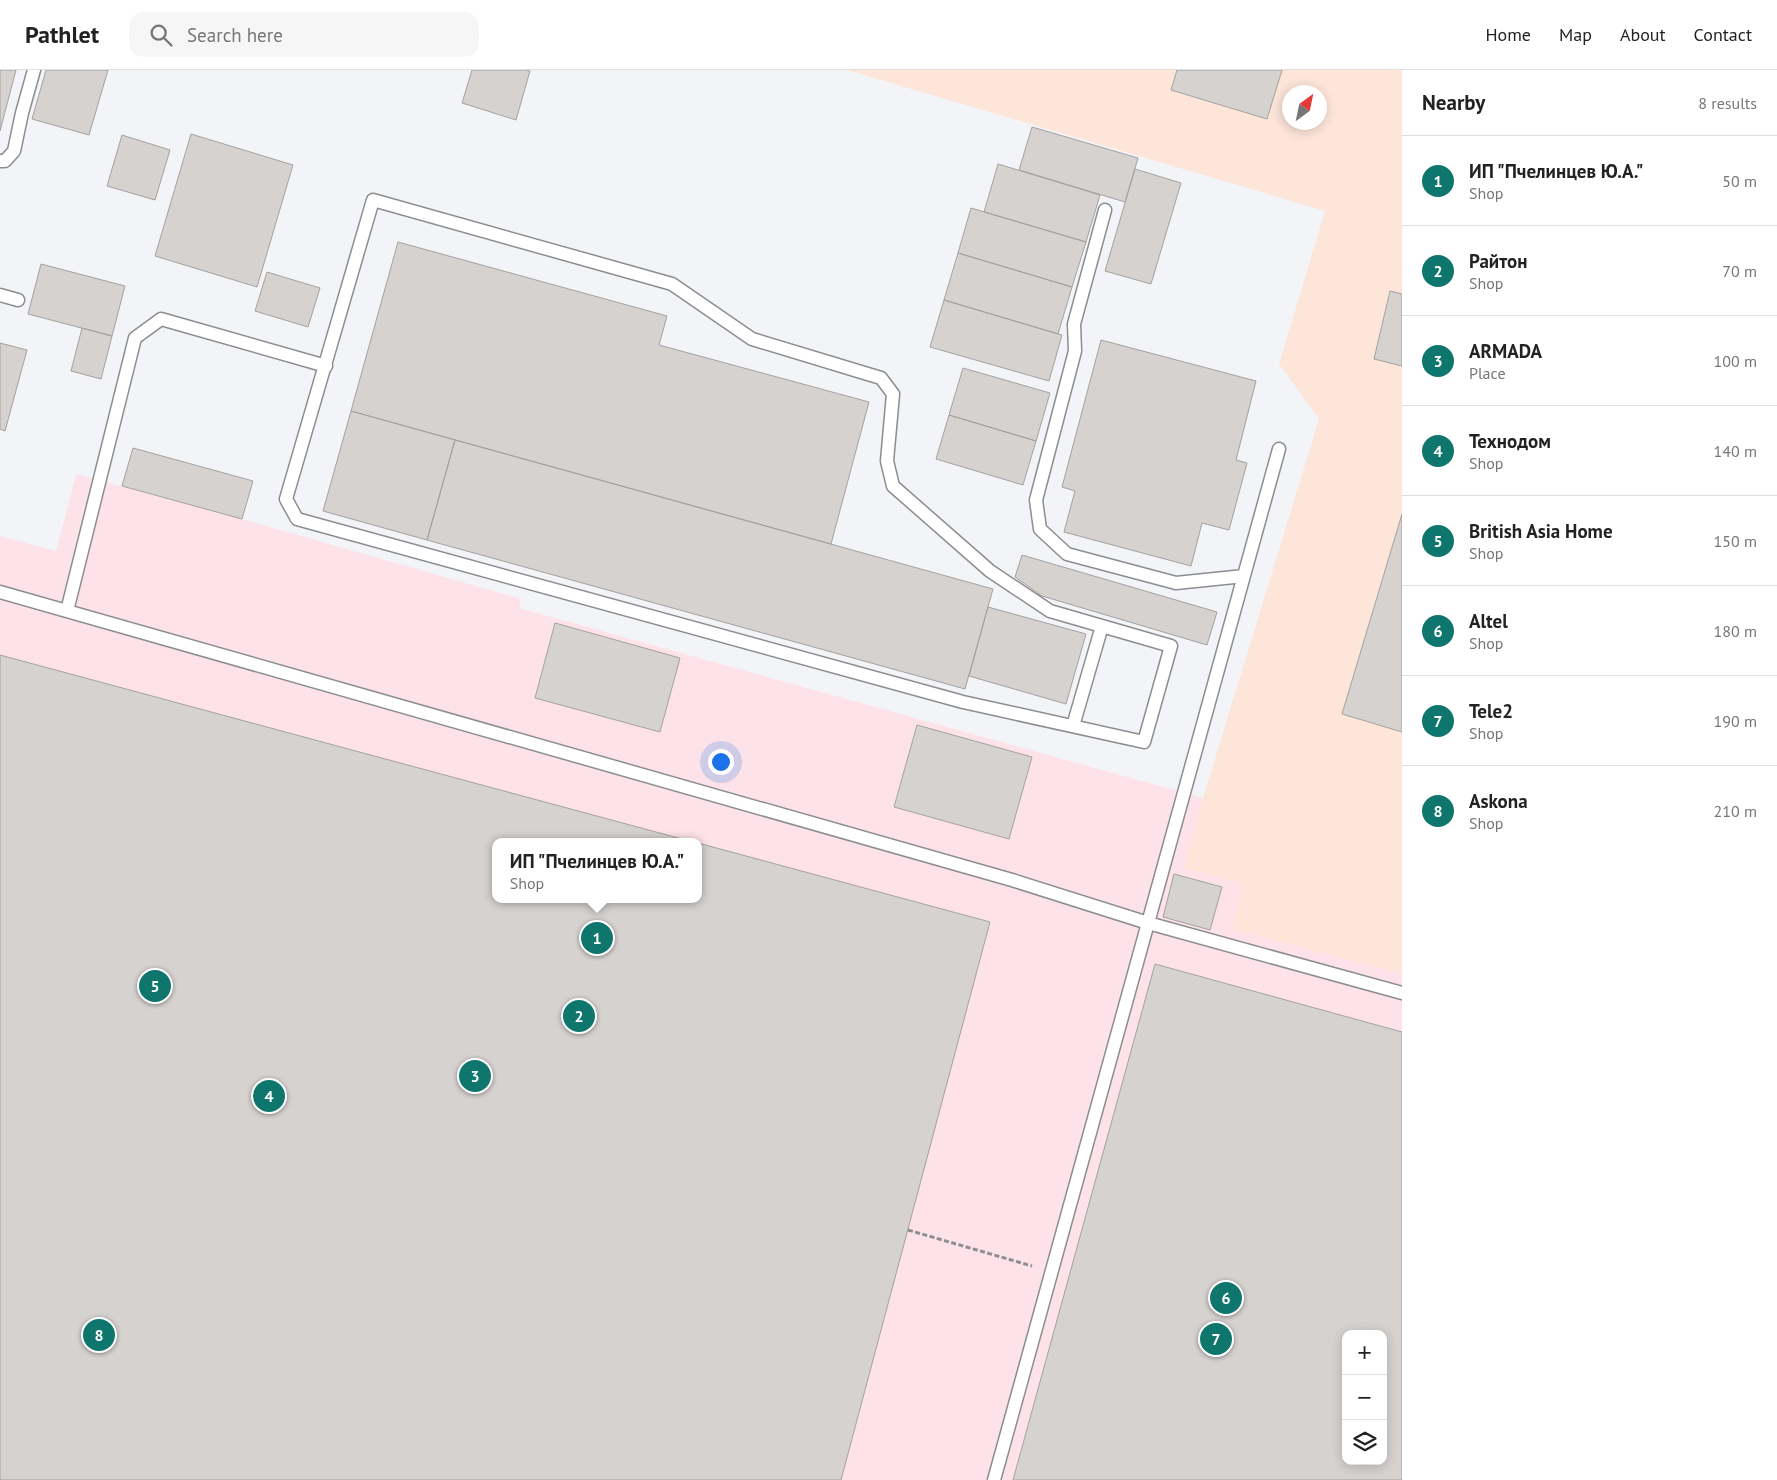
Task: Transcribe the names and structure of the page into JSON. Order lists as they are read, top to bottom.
{
  "north": "top right",
  "page": {
    "header": "Pathlet",
    "search": "Search here",
    "nav": [
      "Home",
      "Map",
      "About",
      "Contact"
    ],
    "heading": ["Nearby", "8 results"],
    "list": [
      {
        "mark": "1",
        "name": "ИП \"Пчелинцев Ю.А.\"",
        "note": "Shop",
        "value": "50 m"
      },
      {
        "mark": "2",
        "name": "Райтон",
        "note": "Shop",
        "value": "70 m"
      },
      {
        "mark": "3",
        "name": "ARMADA",
        "note": "Place",
        "value": "100 m"
      },
      {
        "mark": "4",
        "name": "Технодом",
        "note": "Shop",
        "value": "140 m"
      },
      {
        "mark": "5",
        "name": "British Asia Home",
        "note": "Shop",
        "value": "150 m"
      },
      {
        "mark": "6",
        "name": "Altel",
        "note": "Shop",
        "value": "180 m"
      },
      {
        "mark": "7",
        "name": "Tele2",
        "note": "Shop",
        "value": "190 m"
      },
      {
        "mark": "8",
        "name": "Askona",
        "note": "Shop",
        "value": "210 m"
      }
    ],
    "popup": ["ИП \"Пчелинцев Ю.А.\"", "Shop"],
    "pins": [
      "1",
      "5",
      "2",
      "3",
      "4",
      "6",
      "8",
      "7"
    ],
    "map_buttons": ["+", "−"]
  }
}
